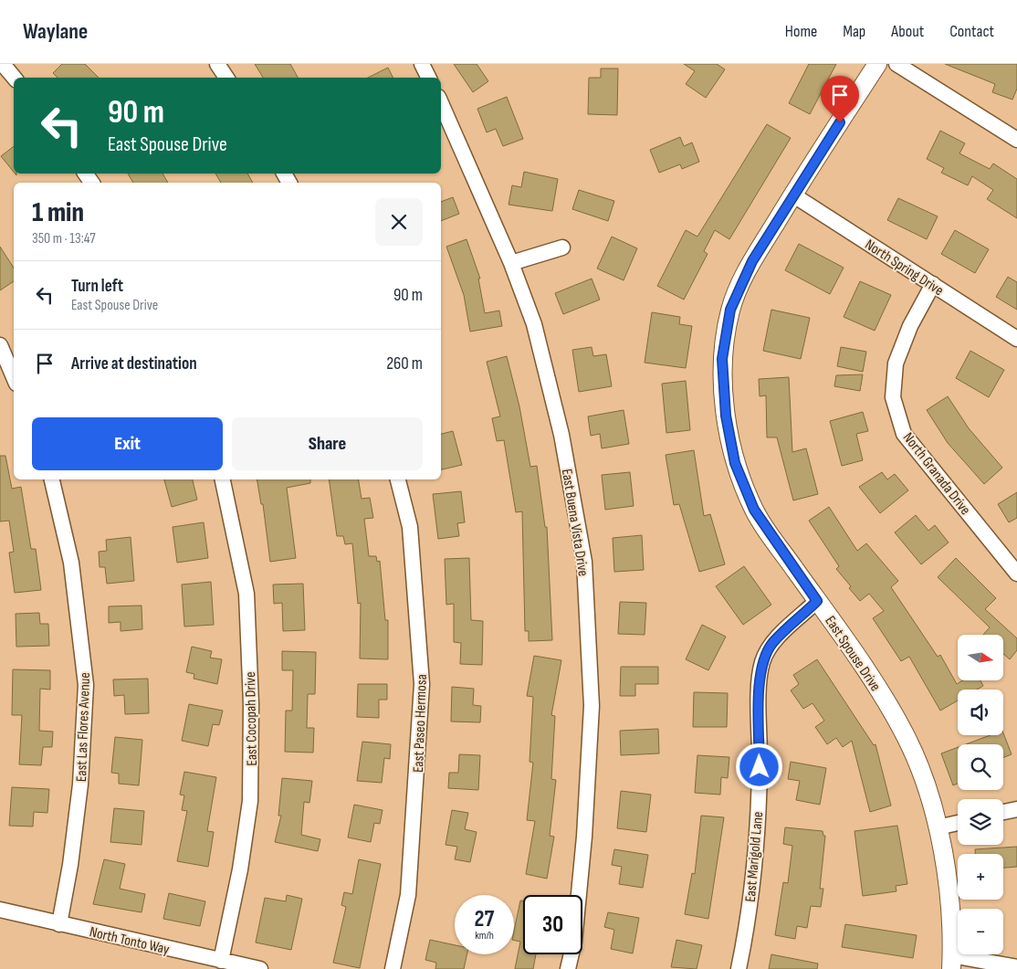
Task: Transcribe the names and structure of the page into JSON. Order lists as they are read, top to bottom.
{
  "streets": {
    "main road": ["East Spouse Drive"],
    "street": [
      "North Spring Drive",
      "North Granada Drive",
      "East Buena Vista Drive",
      "East Cocopah Drive",
      "East Paseo Hermosa",
      "East Las Flores Avenue",
      "East Marigold Lane",
      "North Tonto Way"
    ]
  },
  "crossings": [
    ["North Spring Drive", "North Granada Drive"],
    ["North Spring Drive", "East Spouse Drive"],
    ["East Spouse Drive", "East Marigold Lane"],
    ["East Cocopah Drive", "North Tonto Way"],
    ["East Las Flores Avenue", "North Tonto Way"]
  ],
  "north": "right",
  "page": {
    "header": "Waylane",
    "nav": [
      "Home",
      "Map",
      "About",
      "Contact"
    ],
    "turn": ["90 m", "East Spouse Drive"],
    "heading": ["1 min", "350 m · 13:47"],
    "list": [
      {
        "name": "Turn left",
        "note": "East Spouse Drive",
        "value": "90 m"
      },
      {
        "name": "Arrive at destination",
        "value": "260 m"
      }
    ],
    "buttons": ["Exit", "Share"],
    "map_buttons": ["+", "−"],
    "speed": "27 km/h",
    "limit": "30"
  }
}
